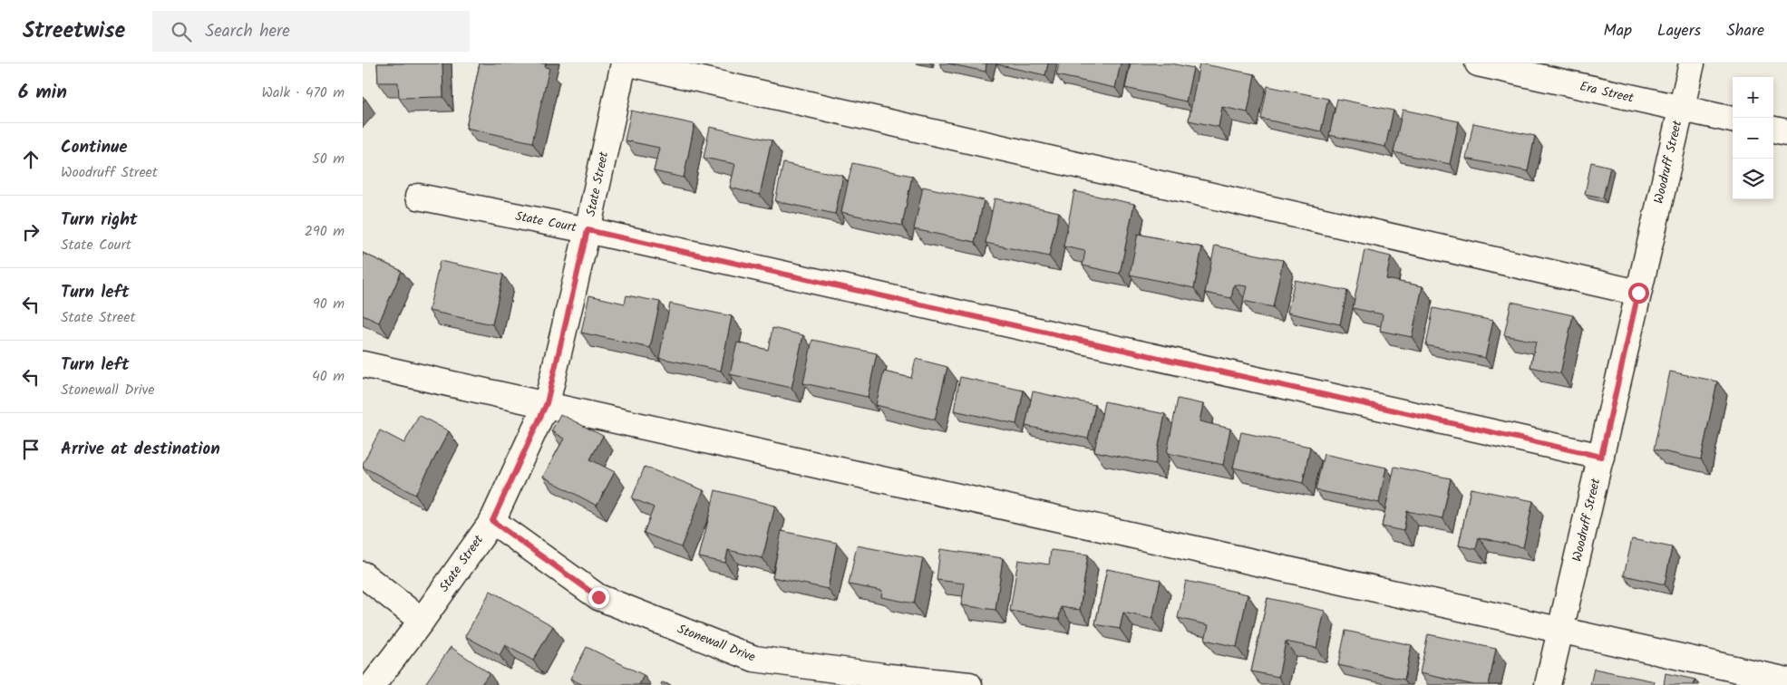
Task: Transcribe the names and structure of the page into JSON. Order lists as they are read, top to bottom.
{
  "streets": {
    "street": [
      "Era Street",
      "Woodruff Street",
      "State Street",
      "State Court",
      "Stonewall Drive"
    ]
  },
  "crossings": [
    ["Era Street", "Woodruff Street"],
    ["Woodruff Street", "State Court"],
    ["State Street", "State Court"],
    ["State Street", "Stonewall Drive"]
  ],
  "page": {
    "header": "Streetwise",
    "search": "Search here",
    "nav": ["Map", "Layers", "Share"],
    "heading": ["6 min", "Walk · 470 m"],
    "map_buttons": ["+", "−"],
    "list": [
      ["Continue", "Woodruff Street", "50 m"],
      ["Turn right", "State Court", "290 m"],
      ["Turn left", "State Street", "90 m"],
      ["Turn left", "Stonewall Drive", "40 m"],
      "Arrive at destination"
    ]
  }
}
